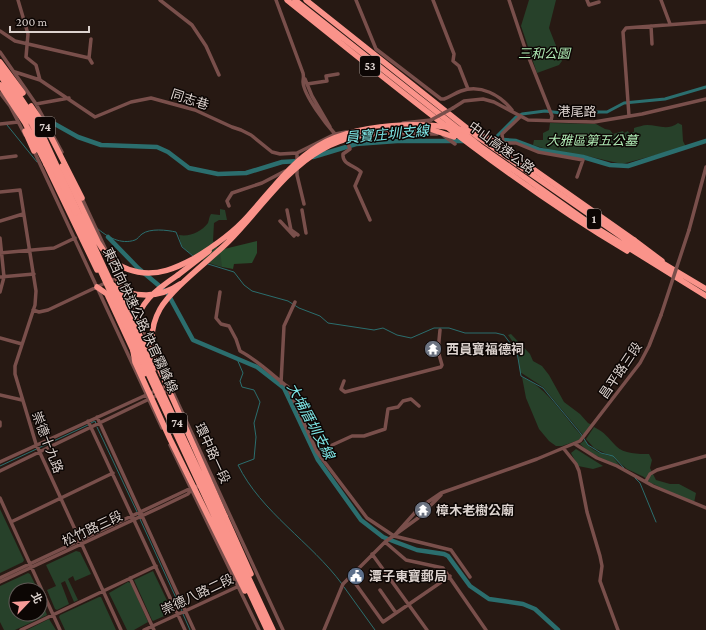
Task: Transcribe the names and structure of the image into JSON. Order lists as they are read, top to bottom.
{
  "streets": {
    "highway": [
      "53",
      "74",
      "中山高速公路",
      "1",
      "東西向快速公路 快官霧峰線"
    ],
    "street": [
      "同志巷",
      "港尾路",
      "昌平路三段",
      "崇德十九路",
      "環中路一段",
      "松竹路三段",
      "崇德八路二段"
    ]
  },
  "crossings": [
    ["53", "中山高速公路"],
    ["同志巷", "環中路一段"],
    ["74", "東西向快速公路 快官霧峰線"],
    ["74", "環中路一段"],
    ["崇德十九路", "松竹路三段"],
    ["環中路一段", "松竹路三段"],
    ["環中路一段", "崇德八路二段"]
  ],
  "water": ["員寶庄圳支線", "大埔厝圳支線"],
  "parks": ["三和公園", "大雅區第五公墓"],
  "places": {
    "temple": ["西員寶福德祠", "樟木老樹公廟"],
    "public building": ["潭子東寶郵局"]
  },
  "scale_bar": "200 m",
  "north": "top right"
}
